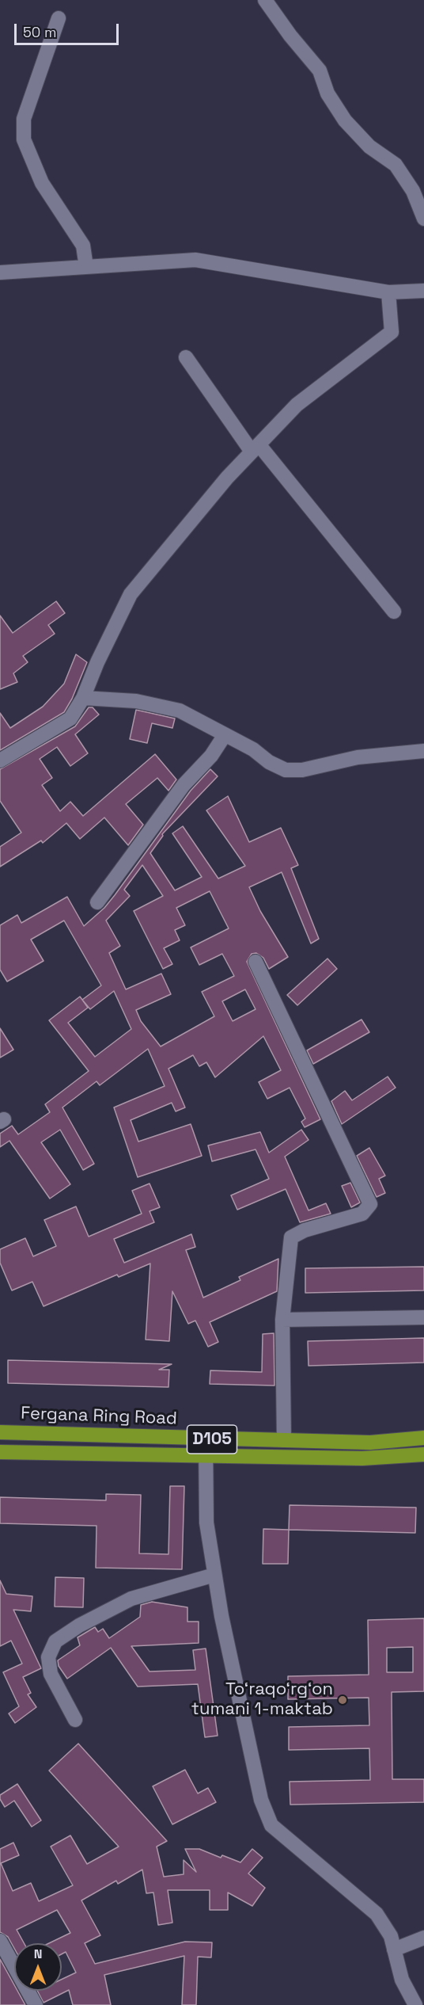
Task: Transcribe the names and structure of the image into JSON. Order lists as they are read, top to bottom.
{
  "streets": {
    "highway": ["Fergana Ring Road", "D105"]
  },
  "places": ["Toʻraqoʻrgʻon tumani 1-maktab"],
  "scale_bar": "50 m",
  "north": "top"
}
